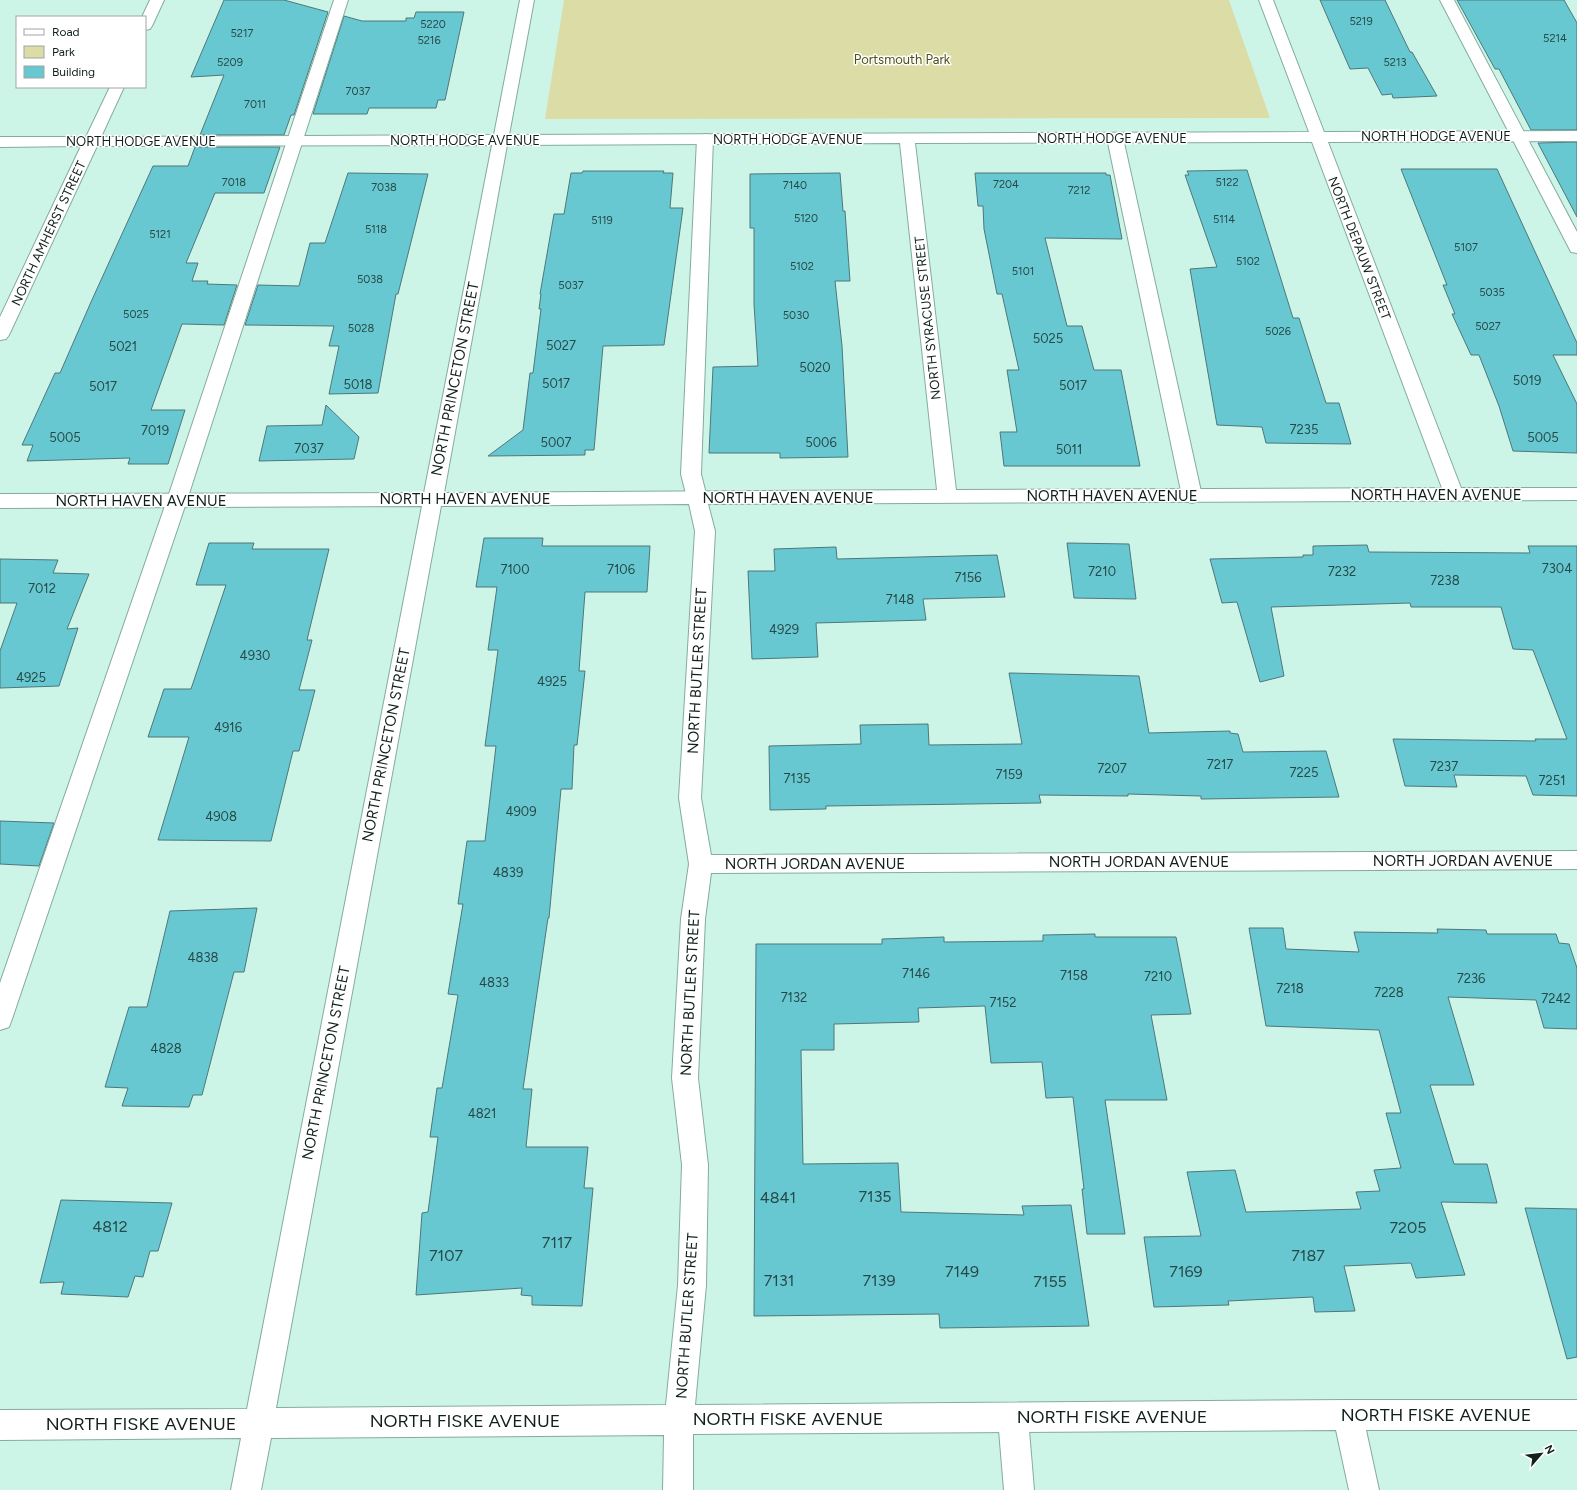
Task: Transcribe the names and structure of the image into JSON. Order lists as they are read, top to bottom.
{
  "streets": {
    "street": [
      "NORTH HODGE AVENUE",
      "NORTH AMHERST STREET",
      "NORTH DEPAUW STREET",
      "NORTH SYRACUSE STREET",
      "NORTH PRINCETON STREET",
      "NORTH HAVEN AVENUE",
      "NORTH BUTLER STREET",
      "NORTH JORDAN AVENUE",
      "NORTH FISKE AVENUE"
    ]
  },
  "crossings": [
    ["NORTH HODGE AVENUE", "NORTH AMHERST STREET"],
    ["NORTH HODGE AVENUE", "NORTH DEPAUW STREET"],
    ["NORTH HODGE AVENUE", "NORTH SYRACUSE STREET"],
    ["NORTH HODGE AVENUE", "NORTH PRINCETON STREET"],
    ["NORTH HODGE AVENUE", "NORTH BUTLER STREET"],
    ["NORTH DEPAUW STREET", "NORTH HAVEN AVENUE"],
    ["NORTH SYRACUSE STREET", "NORTH HAVEN AVENUE"],
    ["NORTH PRINCETON STREET", "NORTH HAVEN AVENUE"],
    ["NORTH PRINCETON STREET", "NORTH FISKE AVENUE"],
    ["NORTH HAVEN AVENUE", "NORTH BUTLER STREET"],
    ["NORTH BUTLER STREET", "NORTH JORDAN AVENUE"],
    ["NORTH BUTLER STREET", "NORTH FISKE AVENUE"]
  ],
  "parks": ["Portsmouth Park"],
  "house_numbers": [
    "5219",
    "5220",
    "5217",
    "5214",
    "5216",
    "5209",
    "5213",
    "7037",
    "7011",
    "7018",
    "5122",
    "7204",
    "7140",
    "7038",
    "7212",
    "5120",
    "5114",
    "5119",
    "5118",
    "5121",
    "5107",
    "5102",
    "5102",
    "5101",
    "5038",
    "5037",
    "5035",
    "5025",
    "5030",
    "5027",
    "5028",
    "5026",
    "5025",
    "5027",
    "5021",
    "5020",
    "5019",
    "5017",
    "5018",
    "5017",
    "5017",
    "7235",
    "7019",
    "5005",
    "5005",
    "5007",
    "5006",
    "7037",
    "5011",
    "7304",
    "7100",
    "7106",
    "7210",
    "7232",
    "7156",
    "7238",
    "7012",
    "7148",
    "4929",
    "4930",
    "4925",
    "4925",
    "4916",
    "7217",
    "7237",
    "7207",
    "7225",
    "7159",
    "7135",
    "7251",
    "4909",
    "4908",
    "4839",
    "4838",
    "7146",
    "7158",
    "7210",
    "7236",
    "4833",
    "7218",
    "7228",
    "7132",
    "7242",
    "7152",
    "4828",
    "4821",
    "7135",
    "4841",
    "4812",
    "7205",
    "7117",
    "7107",
    "7187",
    "7149",
    "7169",
    "7131",
    "7139",
    "7155"
  ],
  "legend": ["Road", "Park", "Building"],
  "north": "top right"
}
